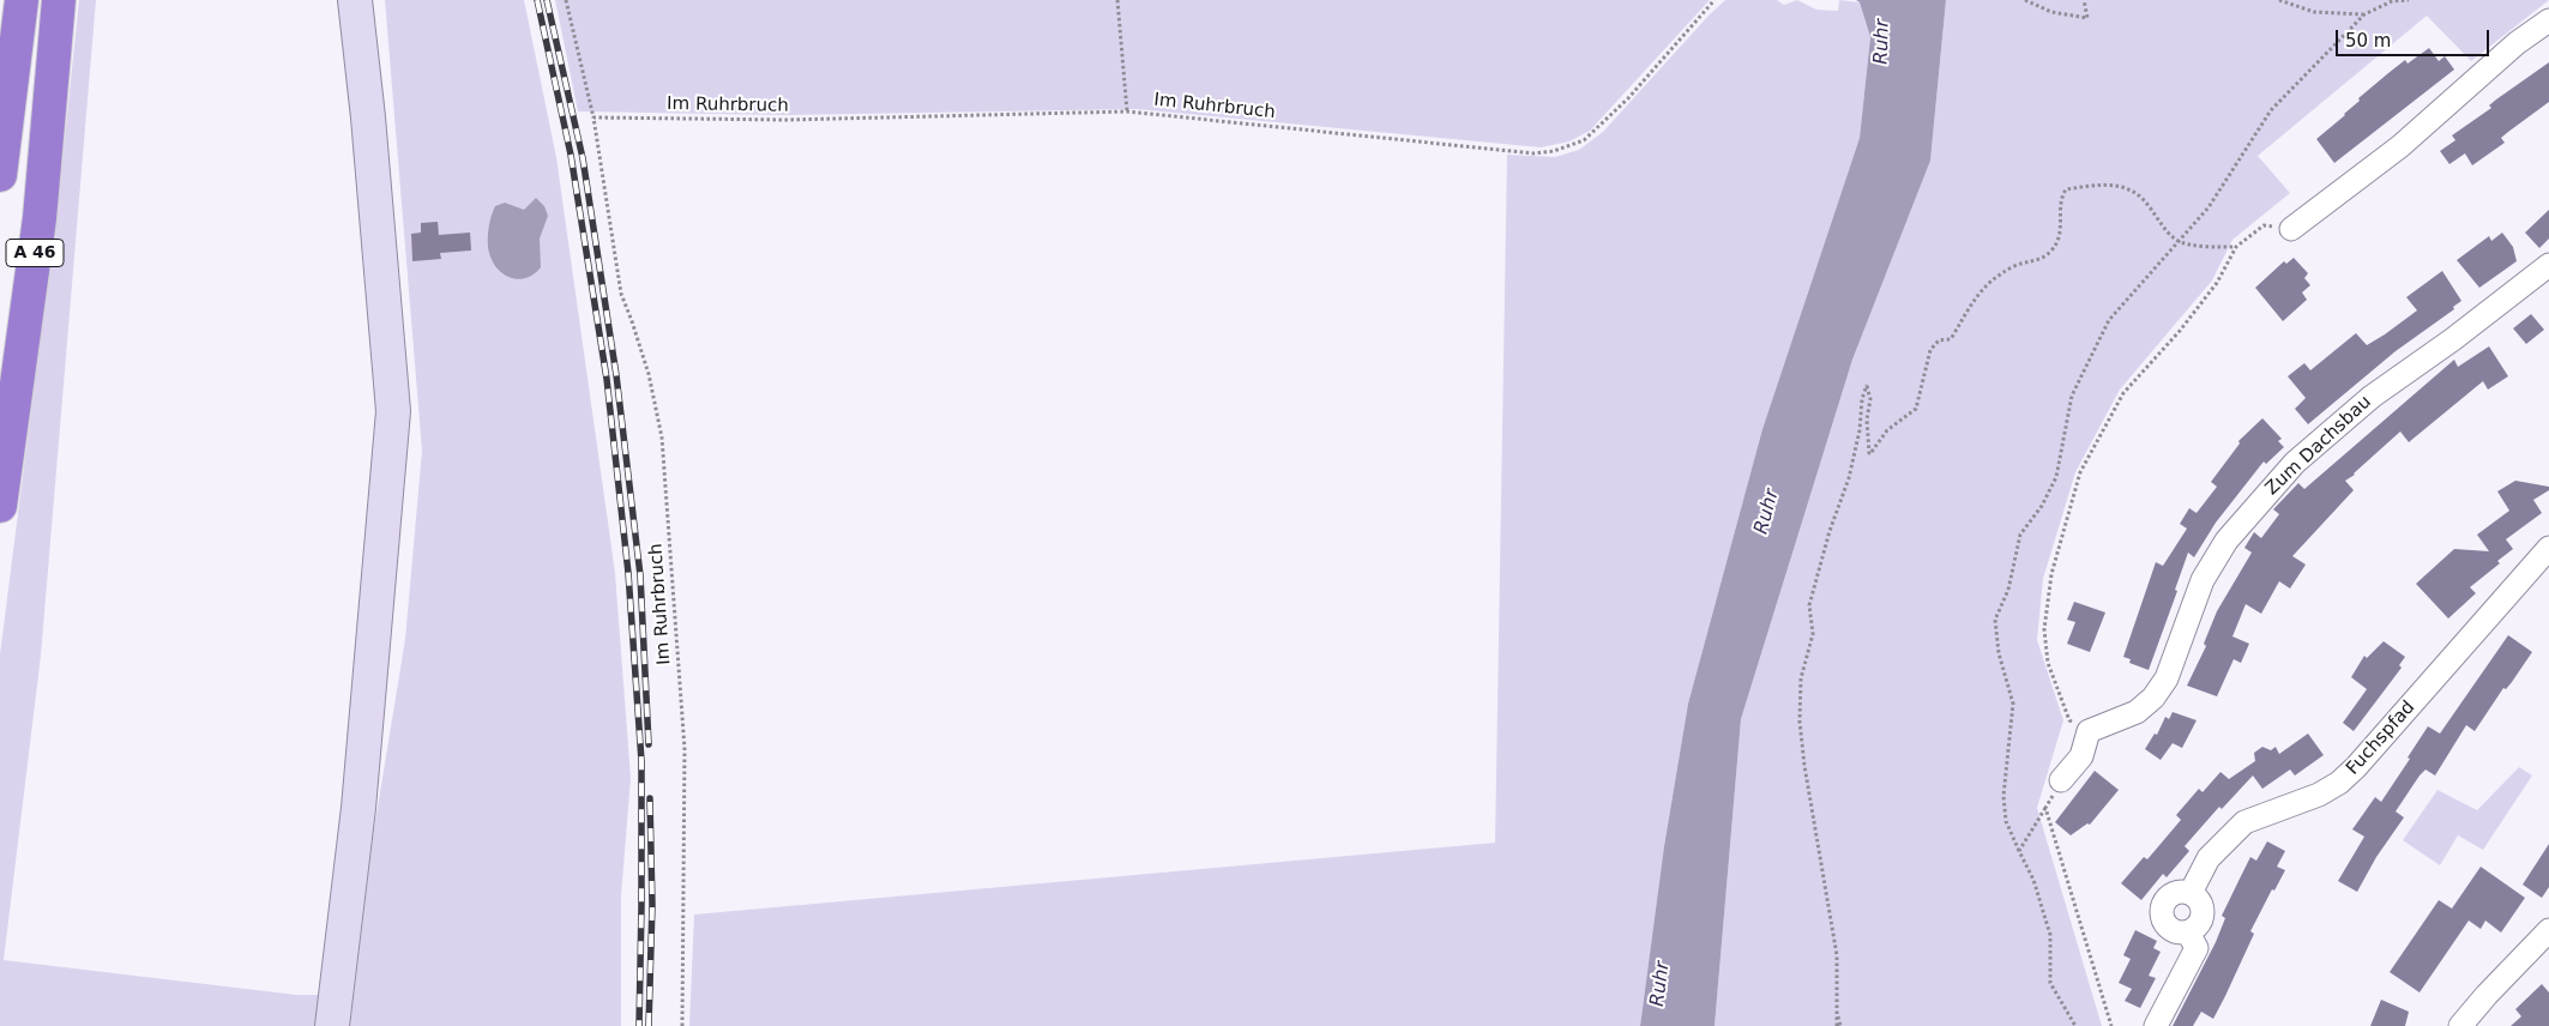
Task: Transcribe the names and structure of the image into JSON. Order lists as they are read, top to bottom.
{
  "streets": {
    "highway": ["A 46"],
    "street": ["Zum Dachsbau", "Fuchspfad"],
    "path": ["Im Ruhrbruch"]
  },
  "water": ["Ruhr"],
  "scale_bar": "50 m"
}
